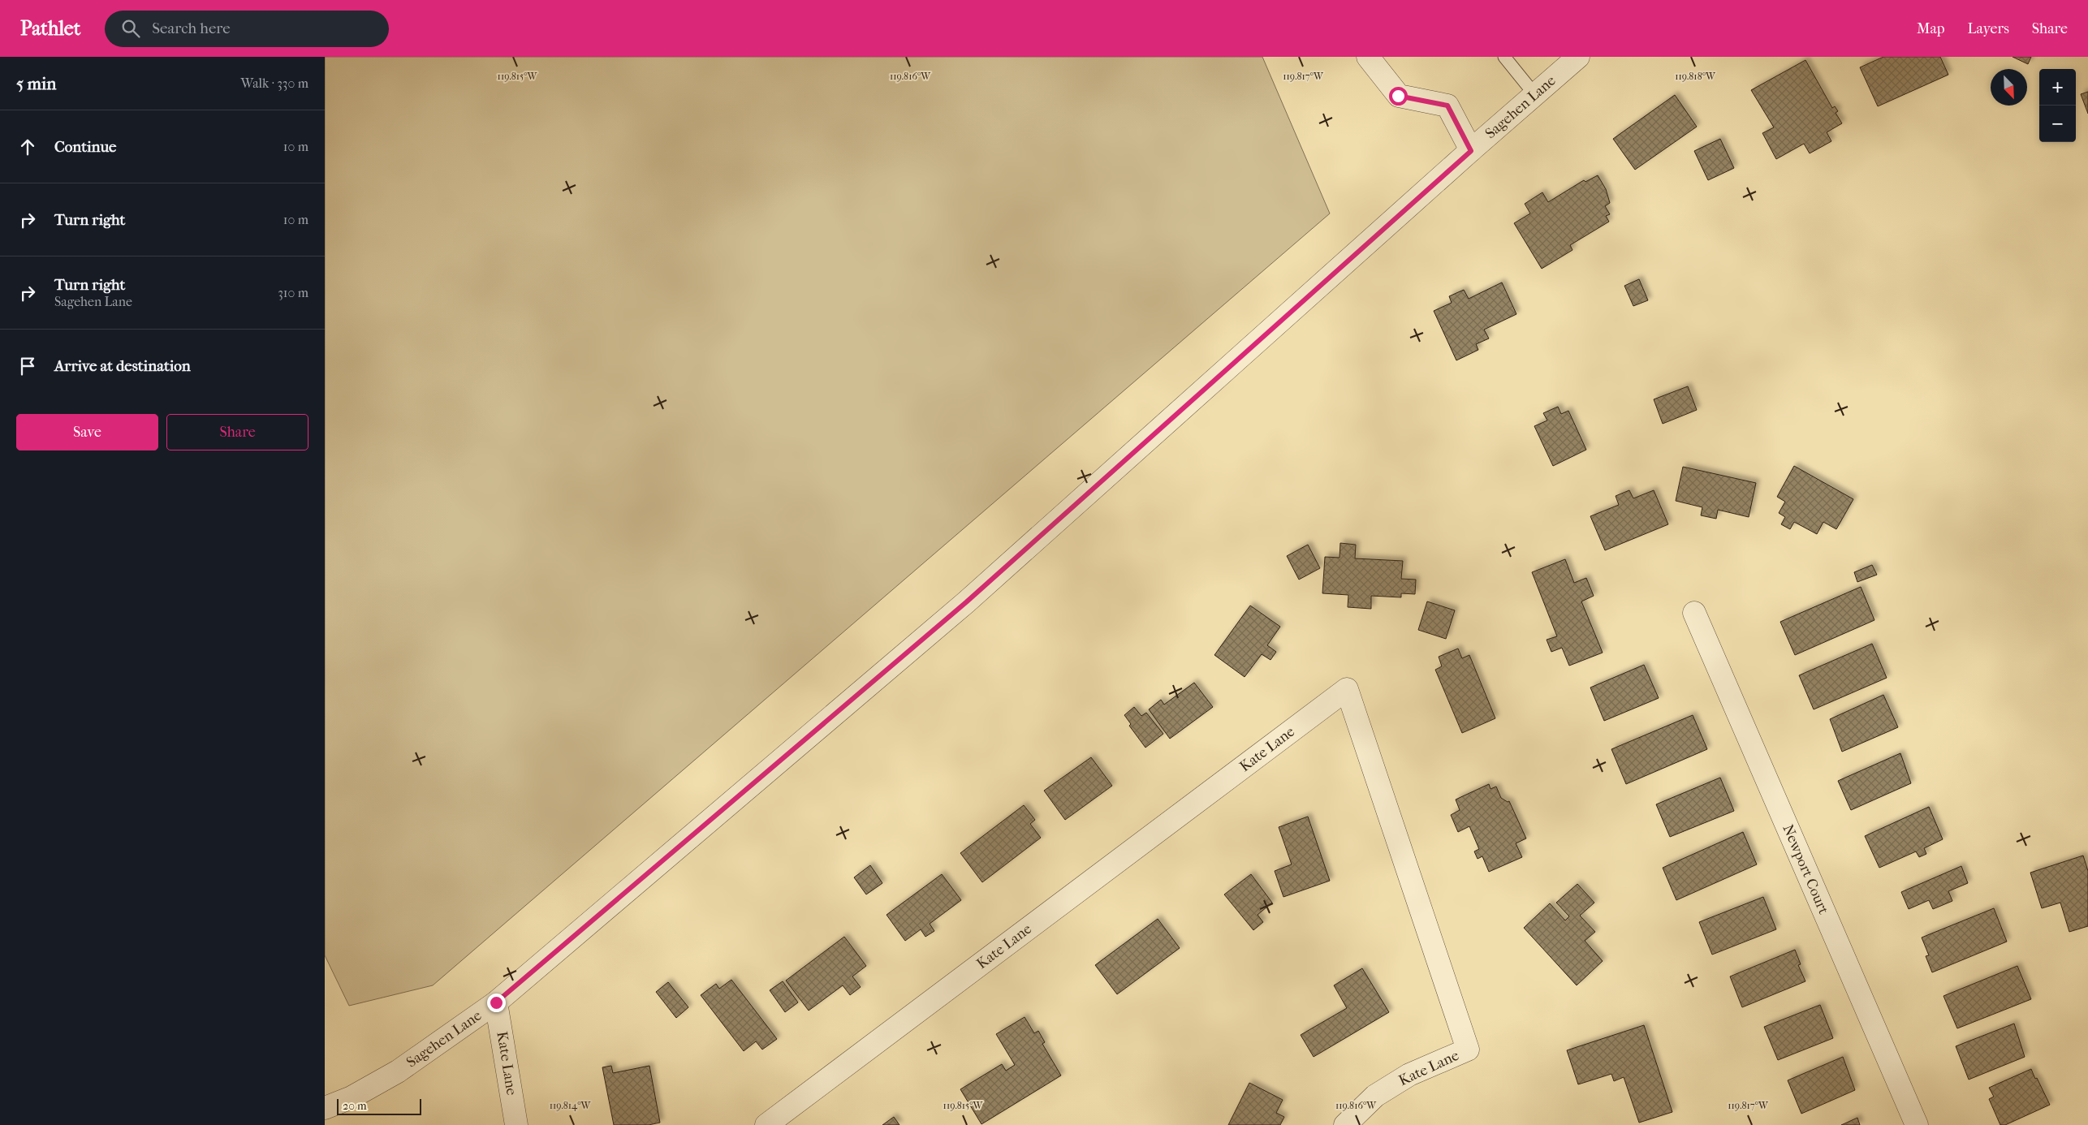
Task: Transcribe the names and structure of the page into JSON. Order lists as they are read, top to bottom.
{
  "streets": {
    "street": ["Sagehen Lane", "Kate Lane", "Newport Court"]
  },
  "crossings": [
    ["Sagehen Lane", "Kate Lane"]
  ],
  "scale_bar": "20 m",
  "north": "bottom right",
  "page": {
    "header": "Pathlet",
    "search": "Search here",
    "nav": ["Map", "Layers", "Share"],
    "heading": ["5 min", "Walk · 330 m"],
    "map_buttons": ["+", "−"],
    "list": [
      ["Continue", "10 m"],
      ["Turn right", "10 m"],
      ["Turn right", "Sagehen Lane", "310 m"],
      "Arrive at destination"
    ],
    "buttons": ["Save", "Share"],
    "scale": "20 m"
  },
  "coordinates": [
    "119.815°W",
    "119.816°W",
    "119.817°W",
    "119.818°W",
    "119.814°W"
  ]
}
